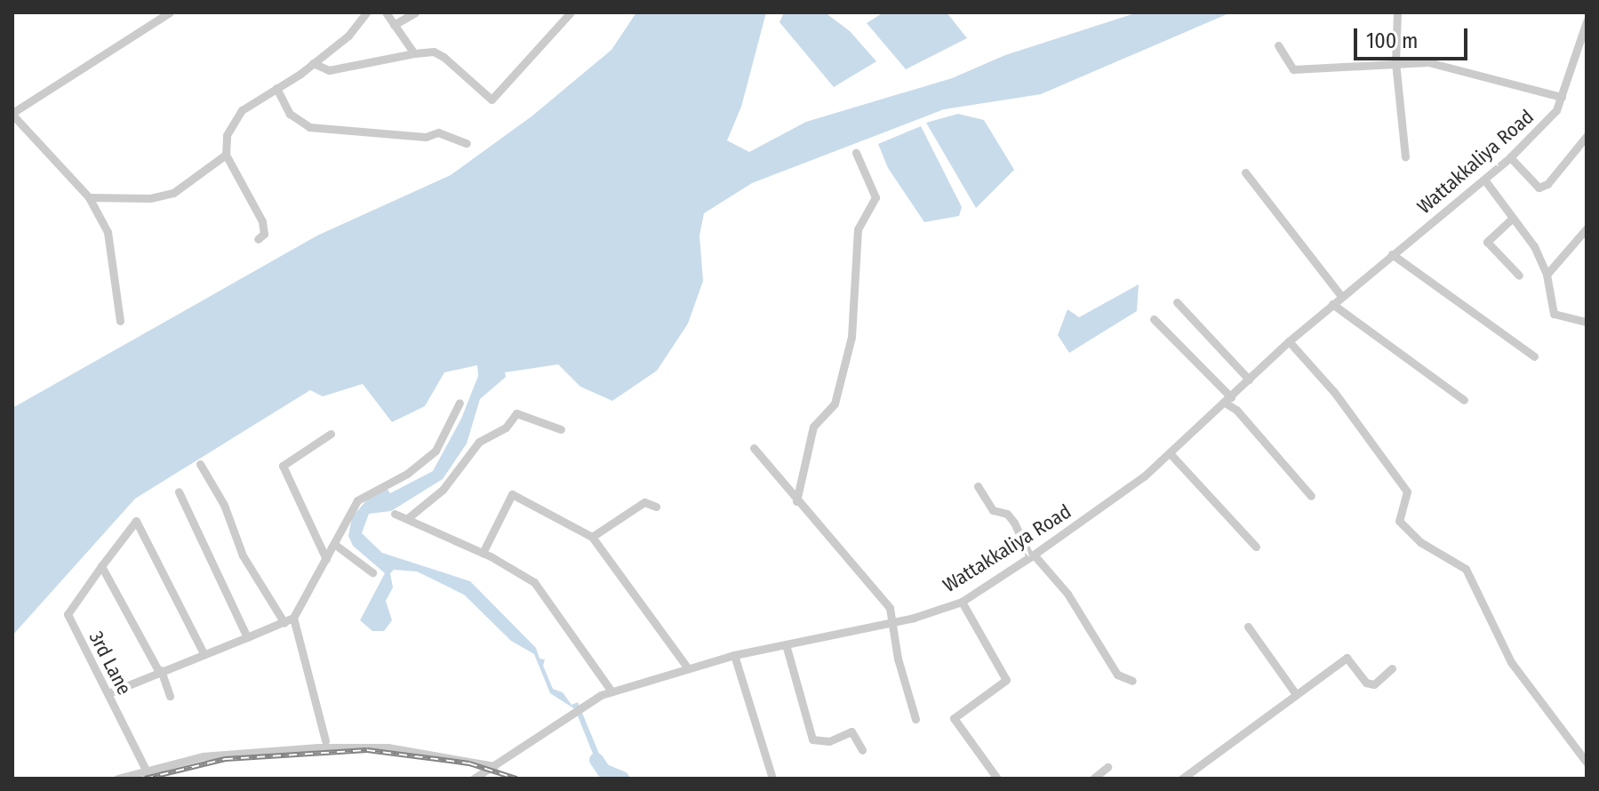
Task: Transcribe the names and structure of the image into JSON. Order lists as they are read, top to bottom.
{
  "streets": {
    "street": ["Wattakkaliya Road", "3rd Lane"]
  },
  "scale_bar": "100 m"
}
